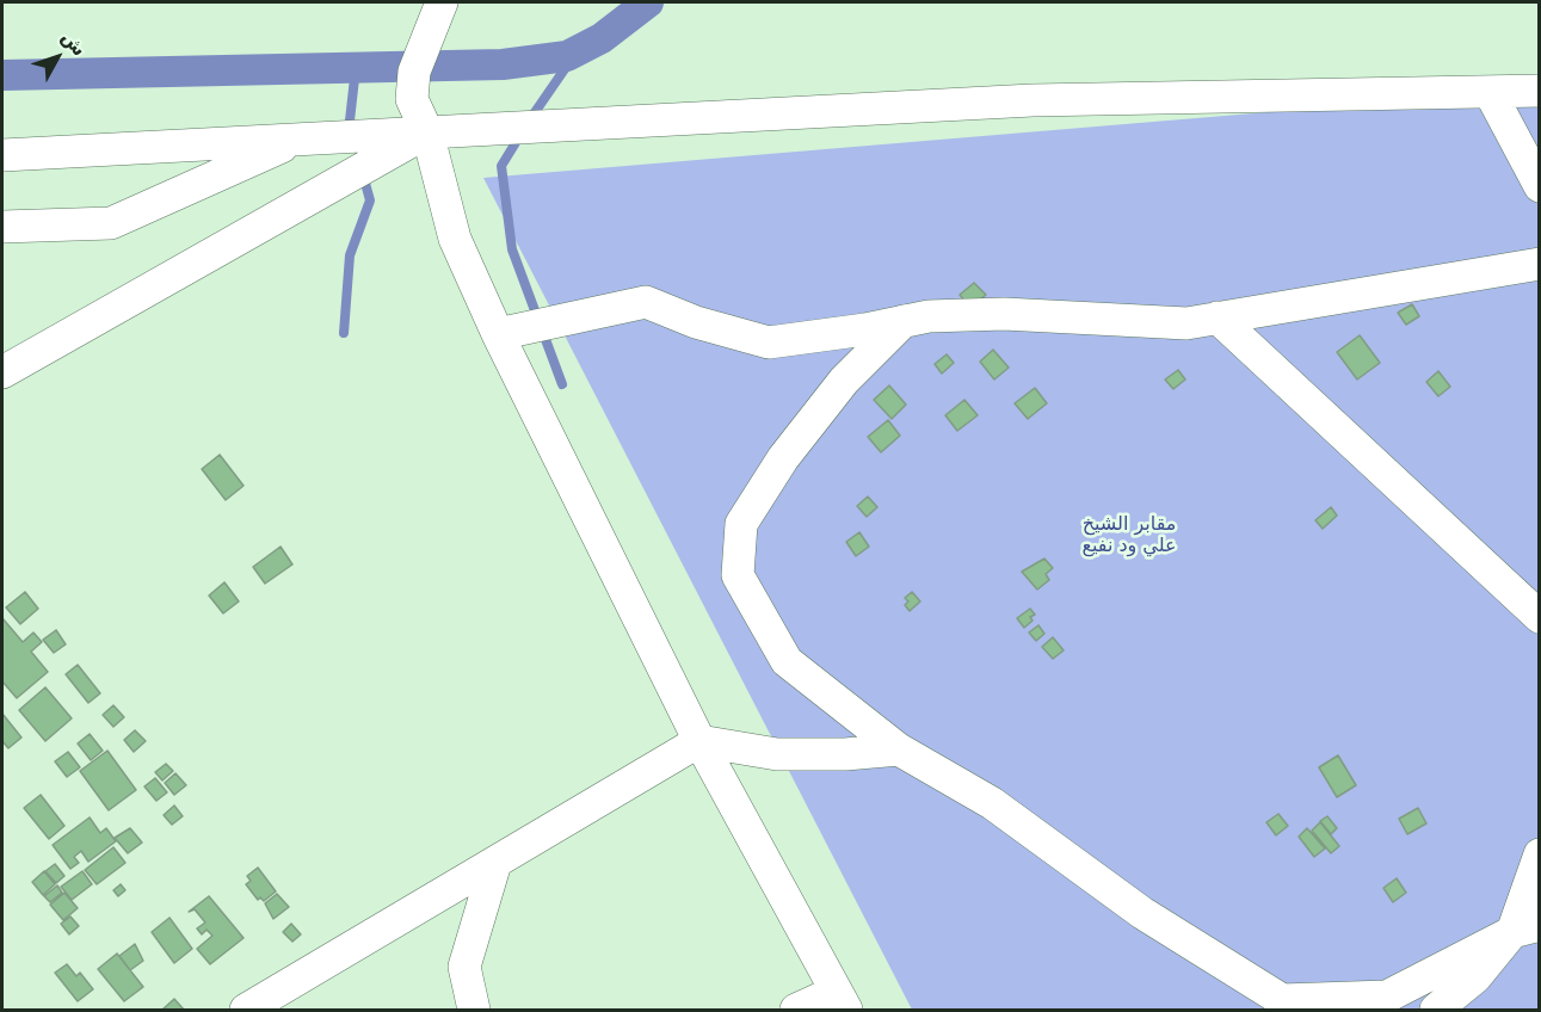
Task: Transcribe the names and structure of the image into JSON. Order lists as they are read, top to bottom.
{
  "parks": ["مقابر الشيخ علي ود نفيع"],
  "north": "top right"
}
